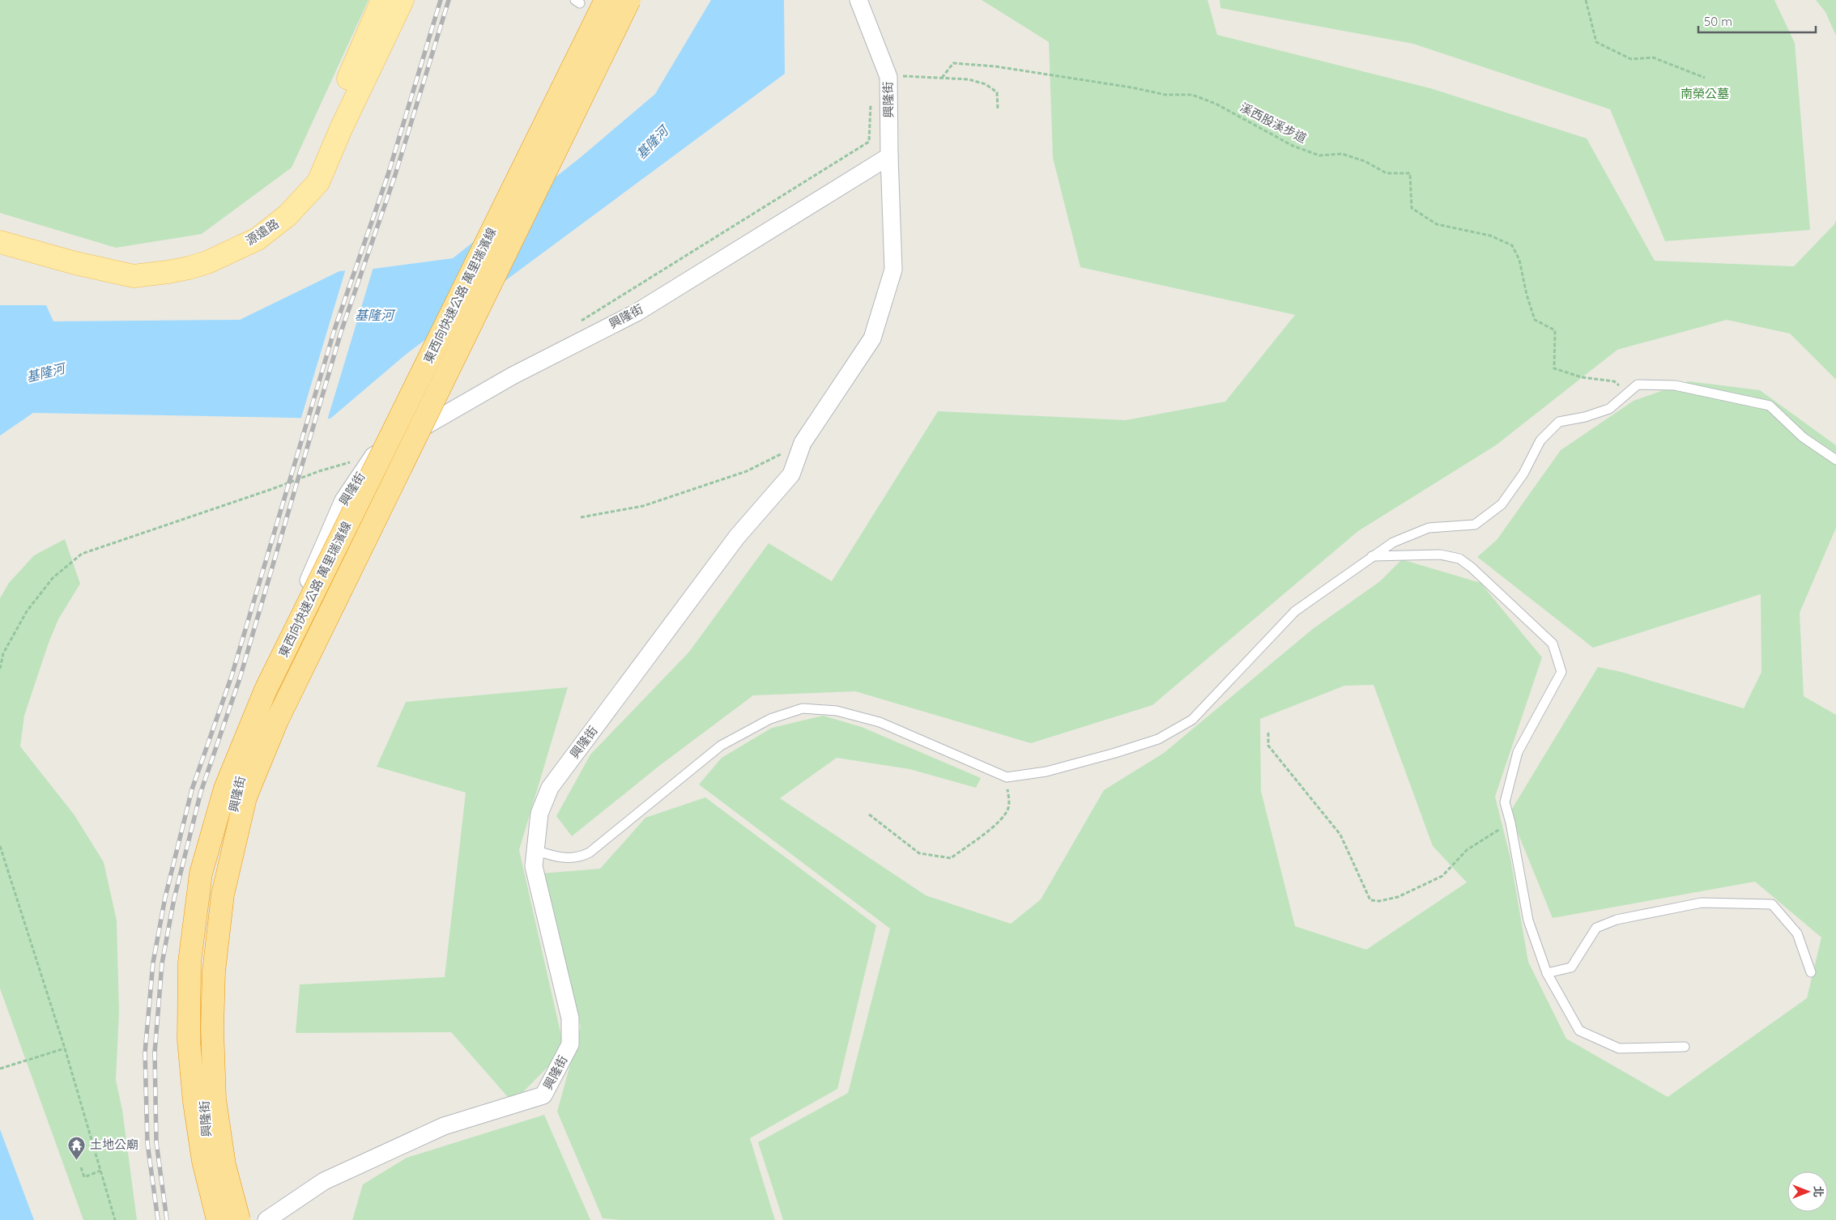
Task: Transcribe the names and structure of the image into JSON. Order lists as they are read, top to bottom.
{
  "streets": {
    "highway": ["東西向快速公路 萬里瑞濱線"],
    "main road": ["源遠路"],
    "street": ["興隆街"],
    "path": ["溪西股溪步道"]
  },
  "water": ["基隆河"],
  "parks": ["南榮公墓"],
  "places": {
    "temple": ["土地公廟"]
  },
  "scale_bar": "50 m",
  "north": "right"
}
